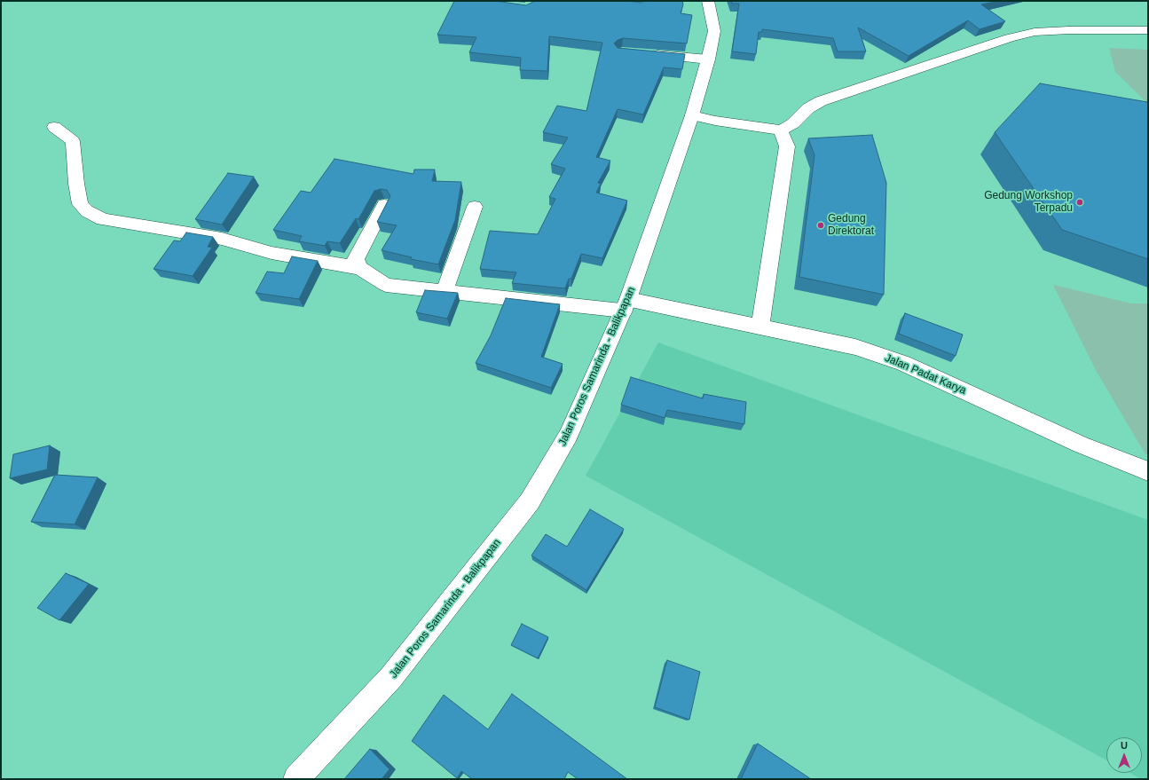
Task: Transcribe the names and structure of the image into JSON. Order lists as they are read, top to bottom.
{
  "streets": {
    "main road": ["Jalan Poros Samarinda - Balikpapan", "Jalan Padat Karya"]
  },
  "crossings": [
    ["Jalan Poros Samarinda - Balikpapan", "Jalan Padat Karya"]
  ],
  "places": ["Gedung Workshop Terpadu", "Gedung Direktorat"],
  "north": "top"
}
